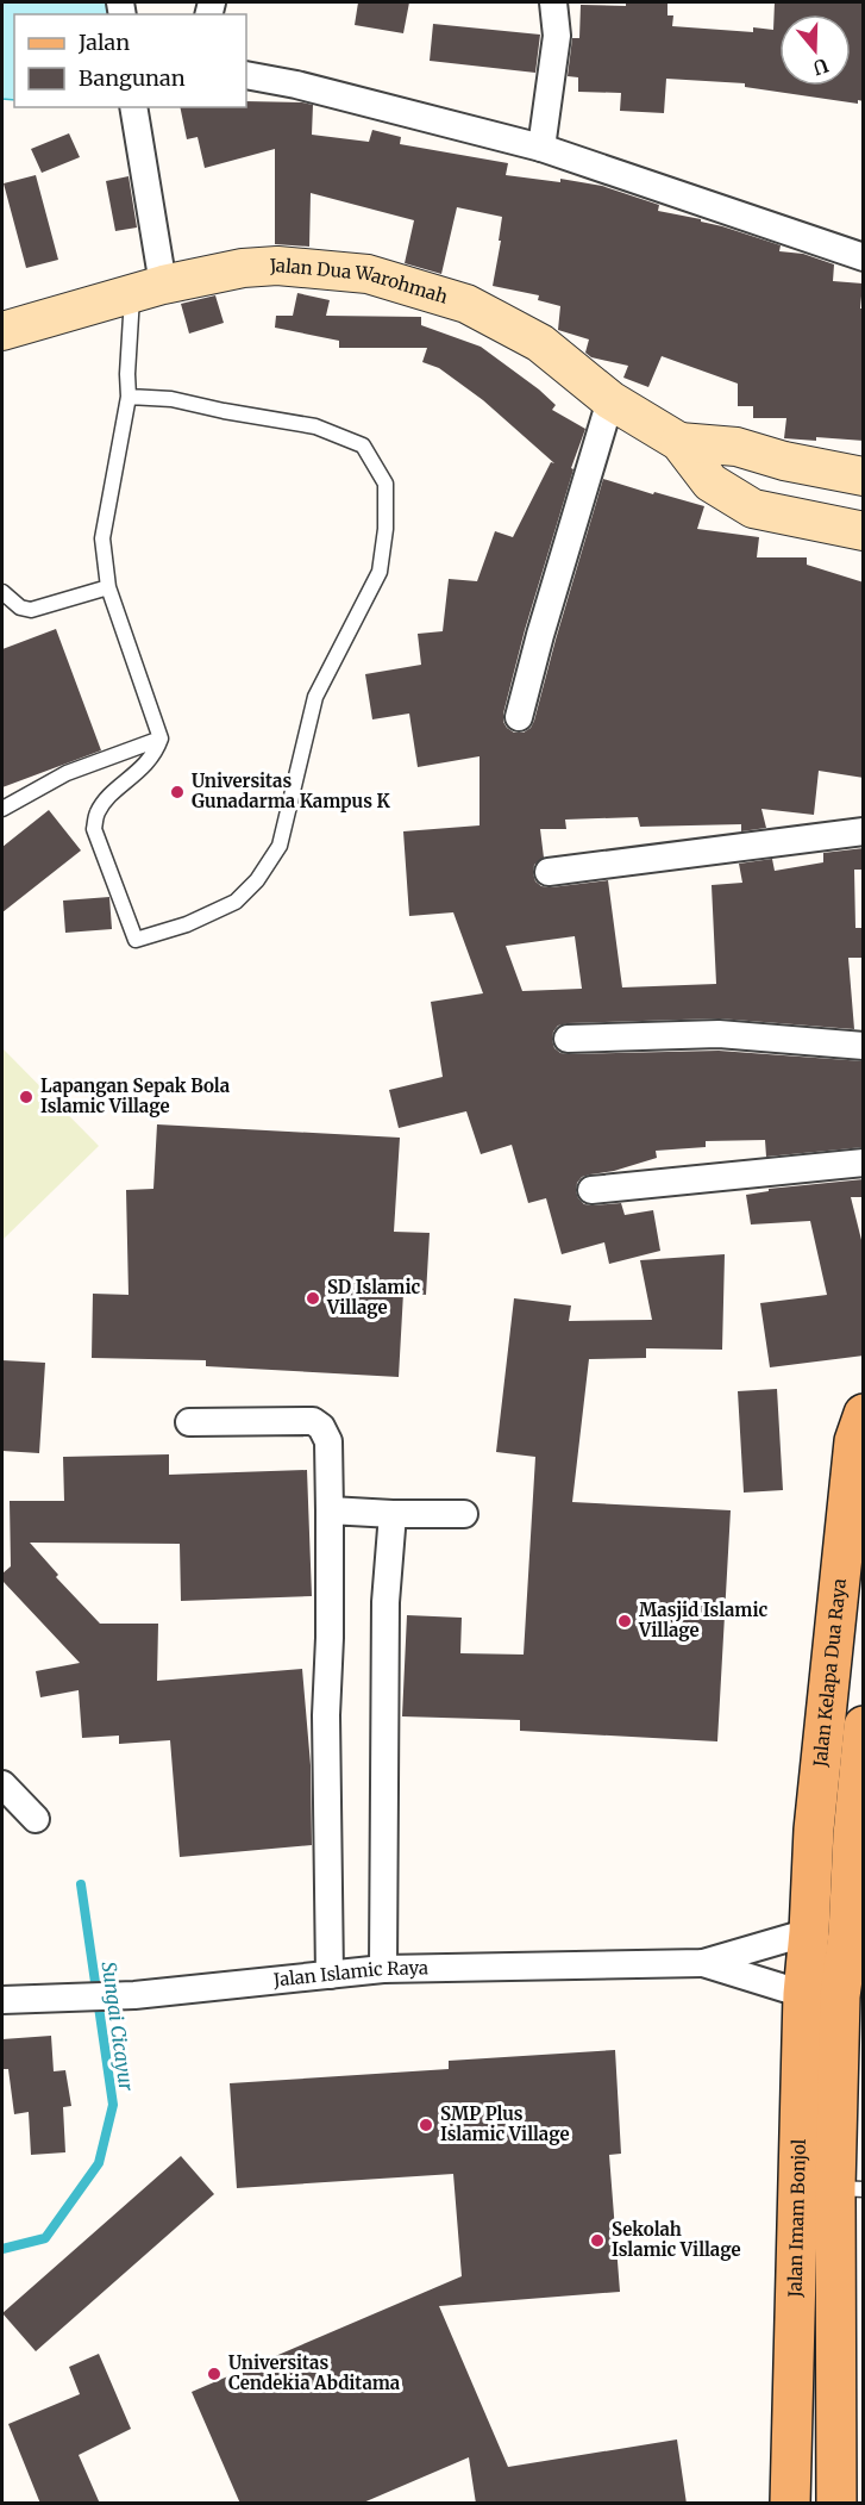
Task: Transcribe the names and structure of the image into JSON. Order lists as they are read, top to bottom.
{
  "streets": {
    "main road": ["Jalan Kelapa Dua Raya", "Jalan Imam Bonjol"],
    "street": ["Jalan Dua Warohmah", "Jalan Islamic Raya"]
  },
  "crossings": [
    ["Jalan Kelapa Dua Raya", "Jalan Islamic Raya"],
    ["Jalan Kelapa Dua Raya", "Jalan Imam Bonjol"],
    ["Jalan Islamic Raya", "Jalan Imam Bonjol"]
  ],
  "water": ["Sungai Cicayur"],
  "places": [
    "Universitas Gunadarma Kampus K",
    "Lapangan Sepak Bola Islamic Village",
    "SD Islamic Village",
    "Masjid Islamic Village",
    "SMP Plus Islamic Village",
    "Sekolah Islamic Village",
    "Universitas Cendekia Abditama"
  ],
  "legend": ["Jalan", "Bangunan"],
  "north": "bottom"
}
